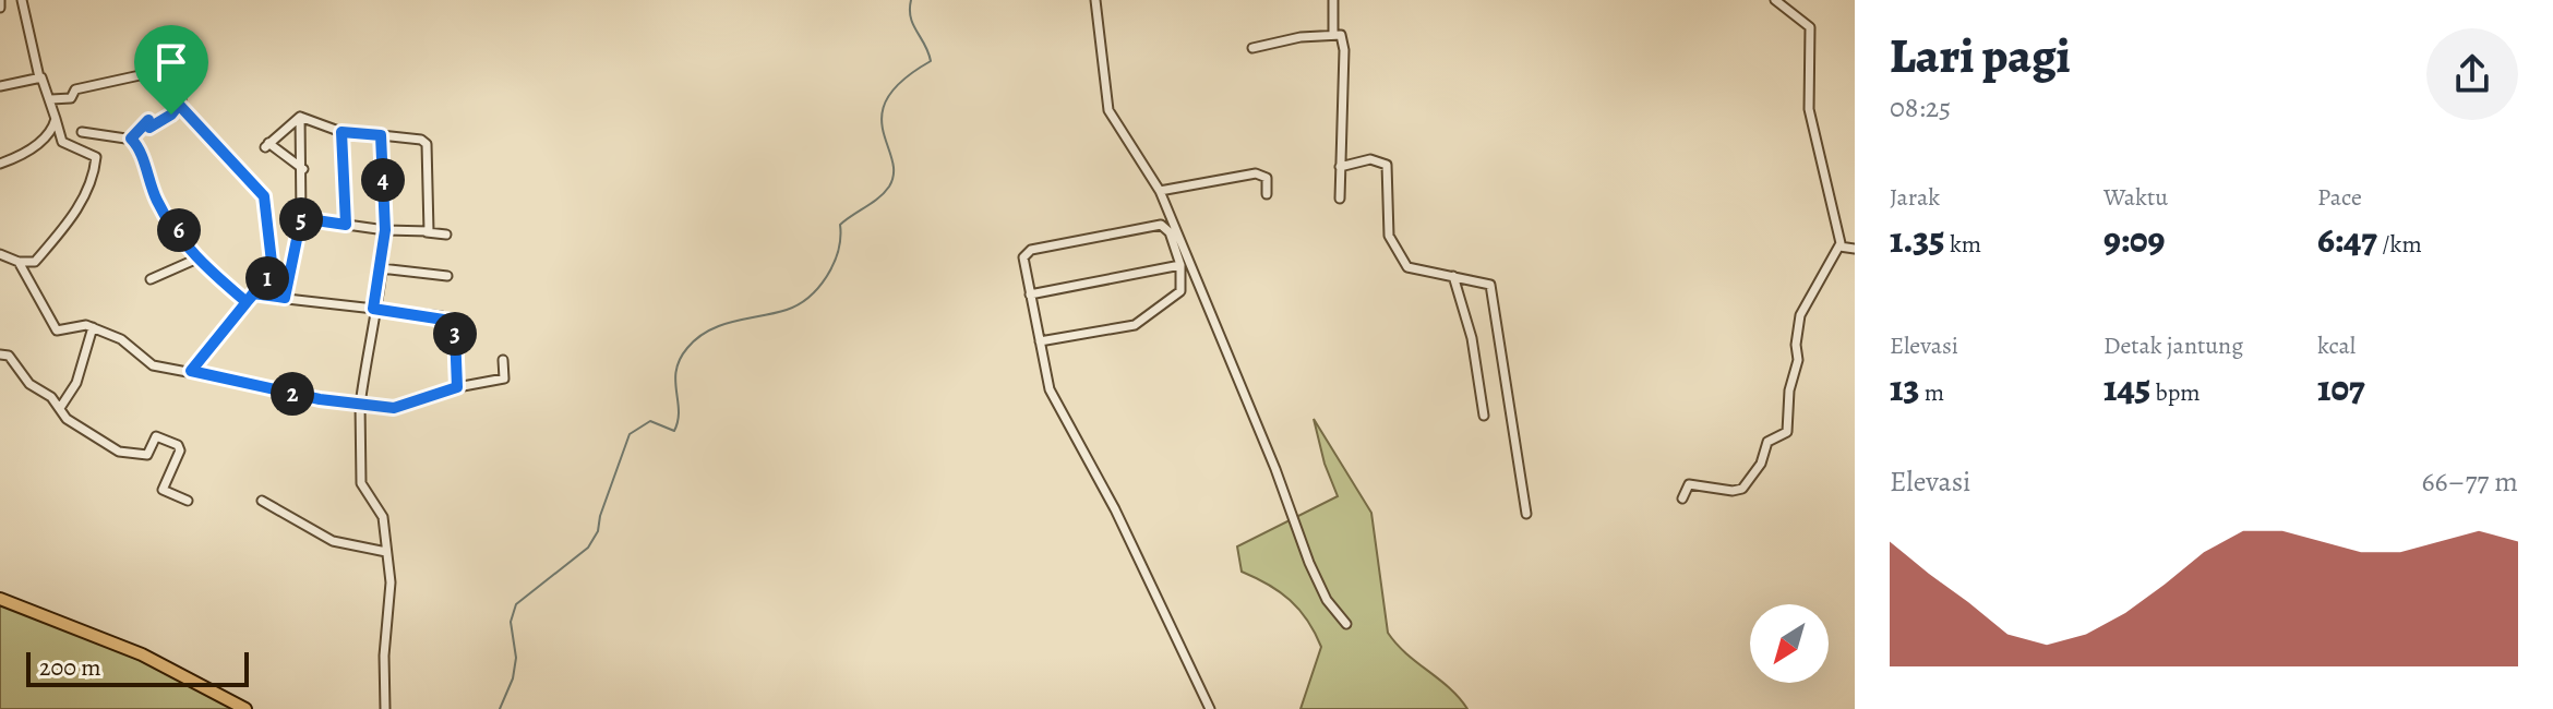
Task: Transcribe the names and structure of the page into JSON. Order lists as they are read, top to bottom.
{
  "scale_bar": "200 m",
  "north": "bottom left",
  "page": {
    "heading": ["Lari pagi", "08:25"],
    "stats": [
      ["Jarak", "1.35 km"],
      ["Waktu", "9:09"],
      ["Pace", "6:47 /km"],
      ["Elevasi", "13 m"],
      ["Detak jantung", "145 bpm"],
      ["kcal", "107"]
    ],
    "pins": [
      "4",
      "5",
      "6",
      "1",
      "3",
      "2"
    ],
    "chart": ["Elevasi", "66–77 m"],
    "scale": "200 m"
  }
}
